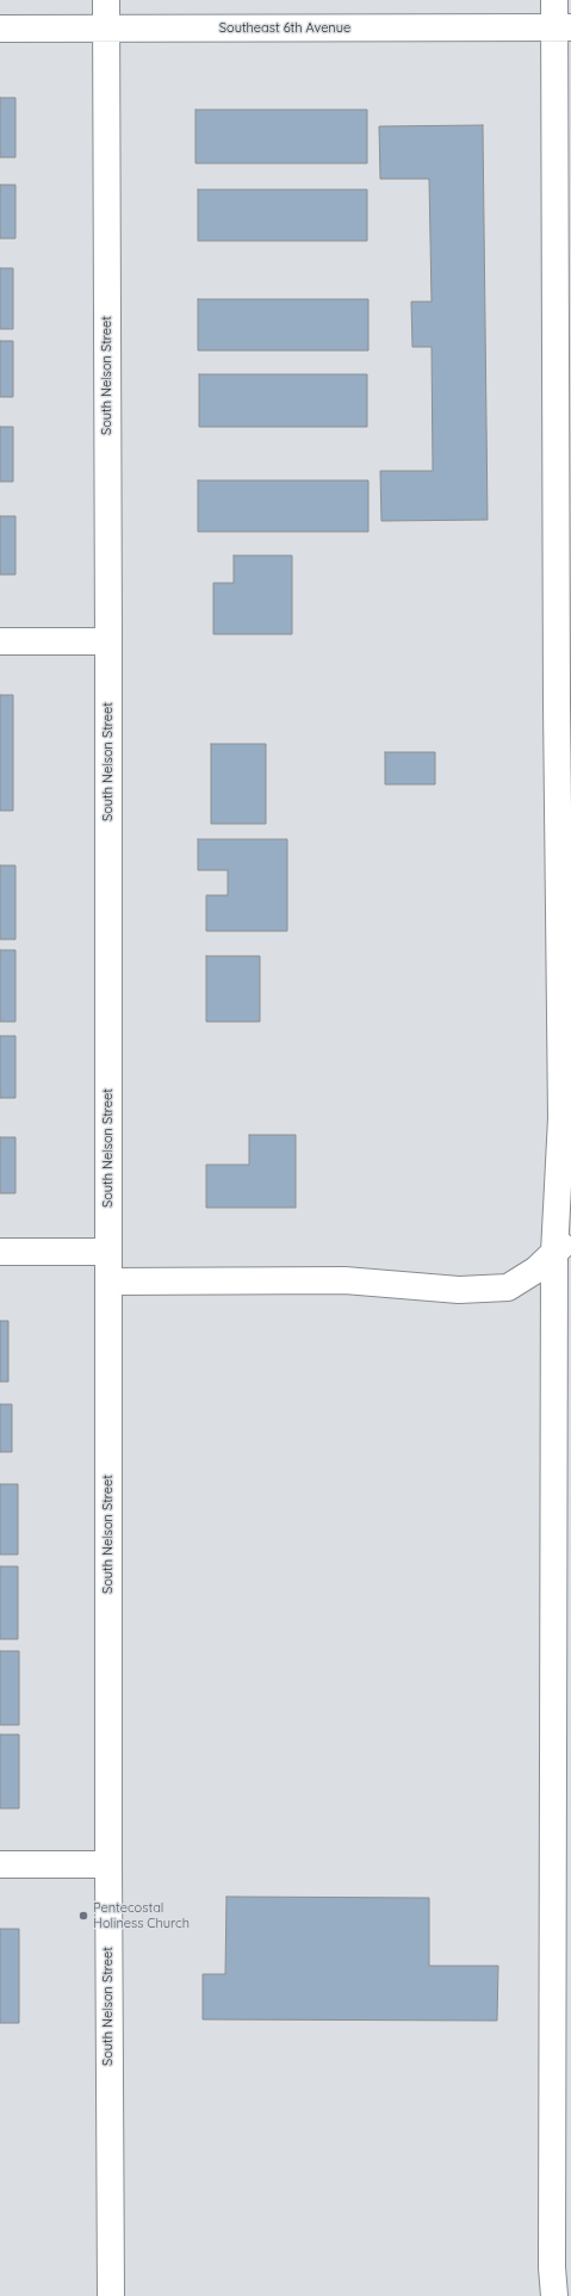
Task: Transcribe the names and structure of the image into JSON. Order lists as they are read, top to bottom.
{
  "streets": {
    "street": ["Southeast 6th Avenue", "South Nelson Street"]
  },
  "crossings": [
    ["Southeast 6th Avenue", "South Nelson Street"]
  ],
  "places": ["Pentecostal Holiness Church"]
}
